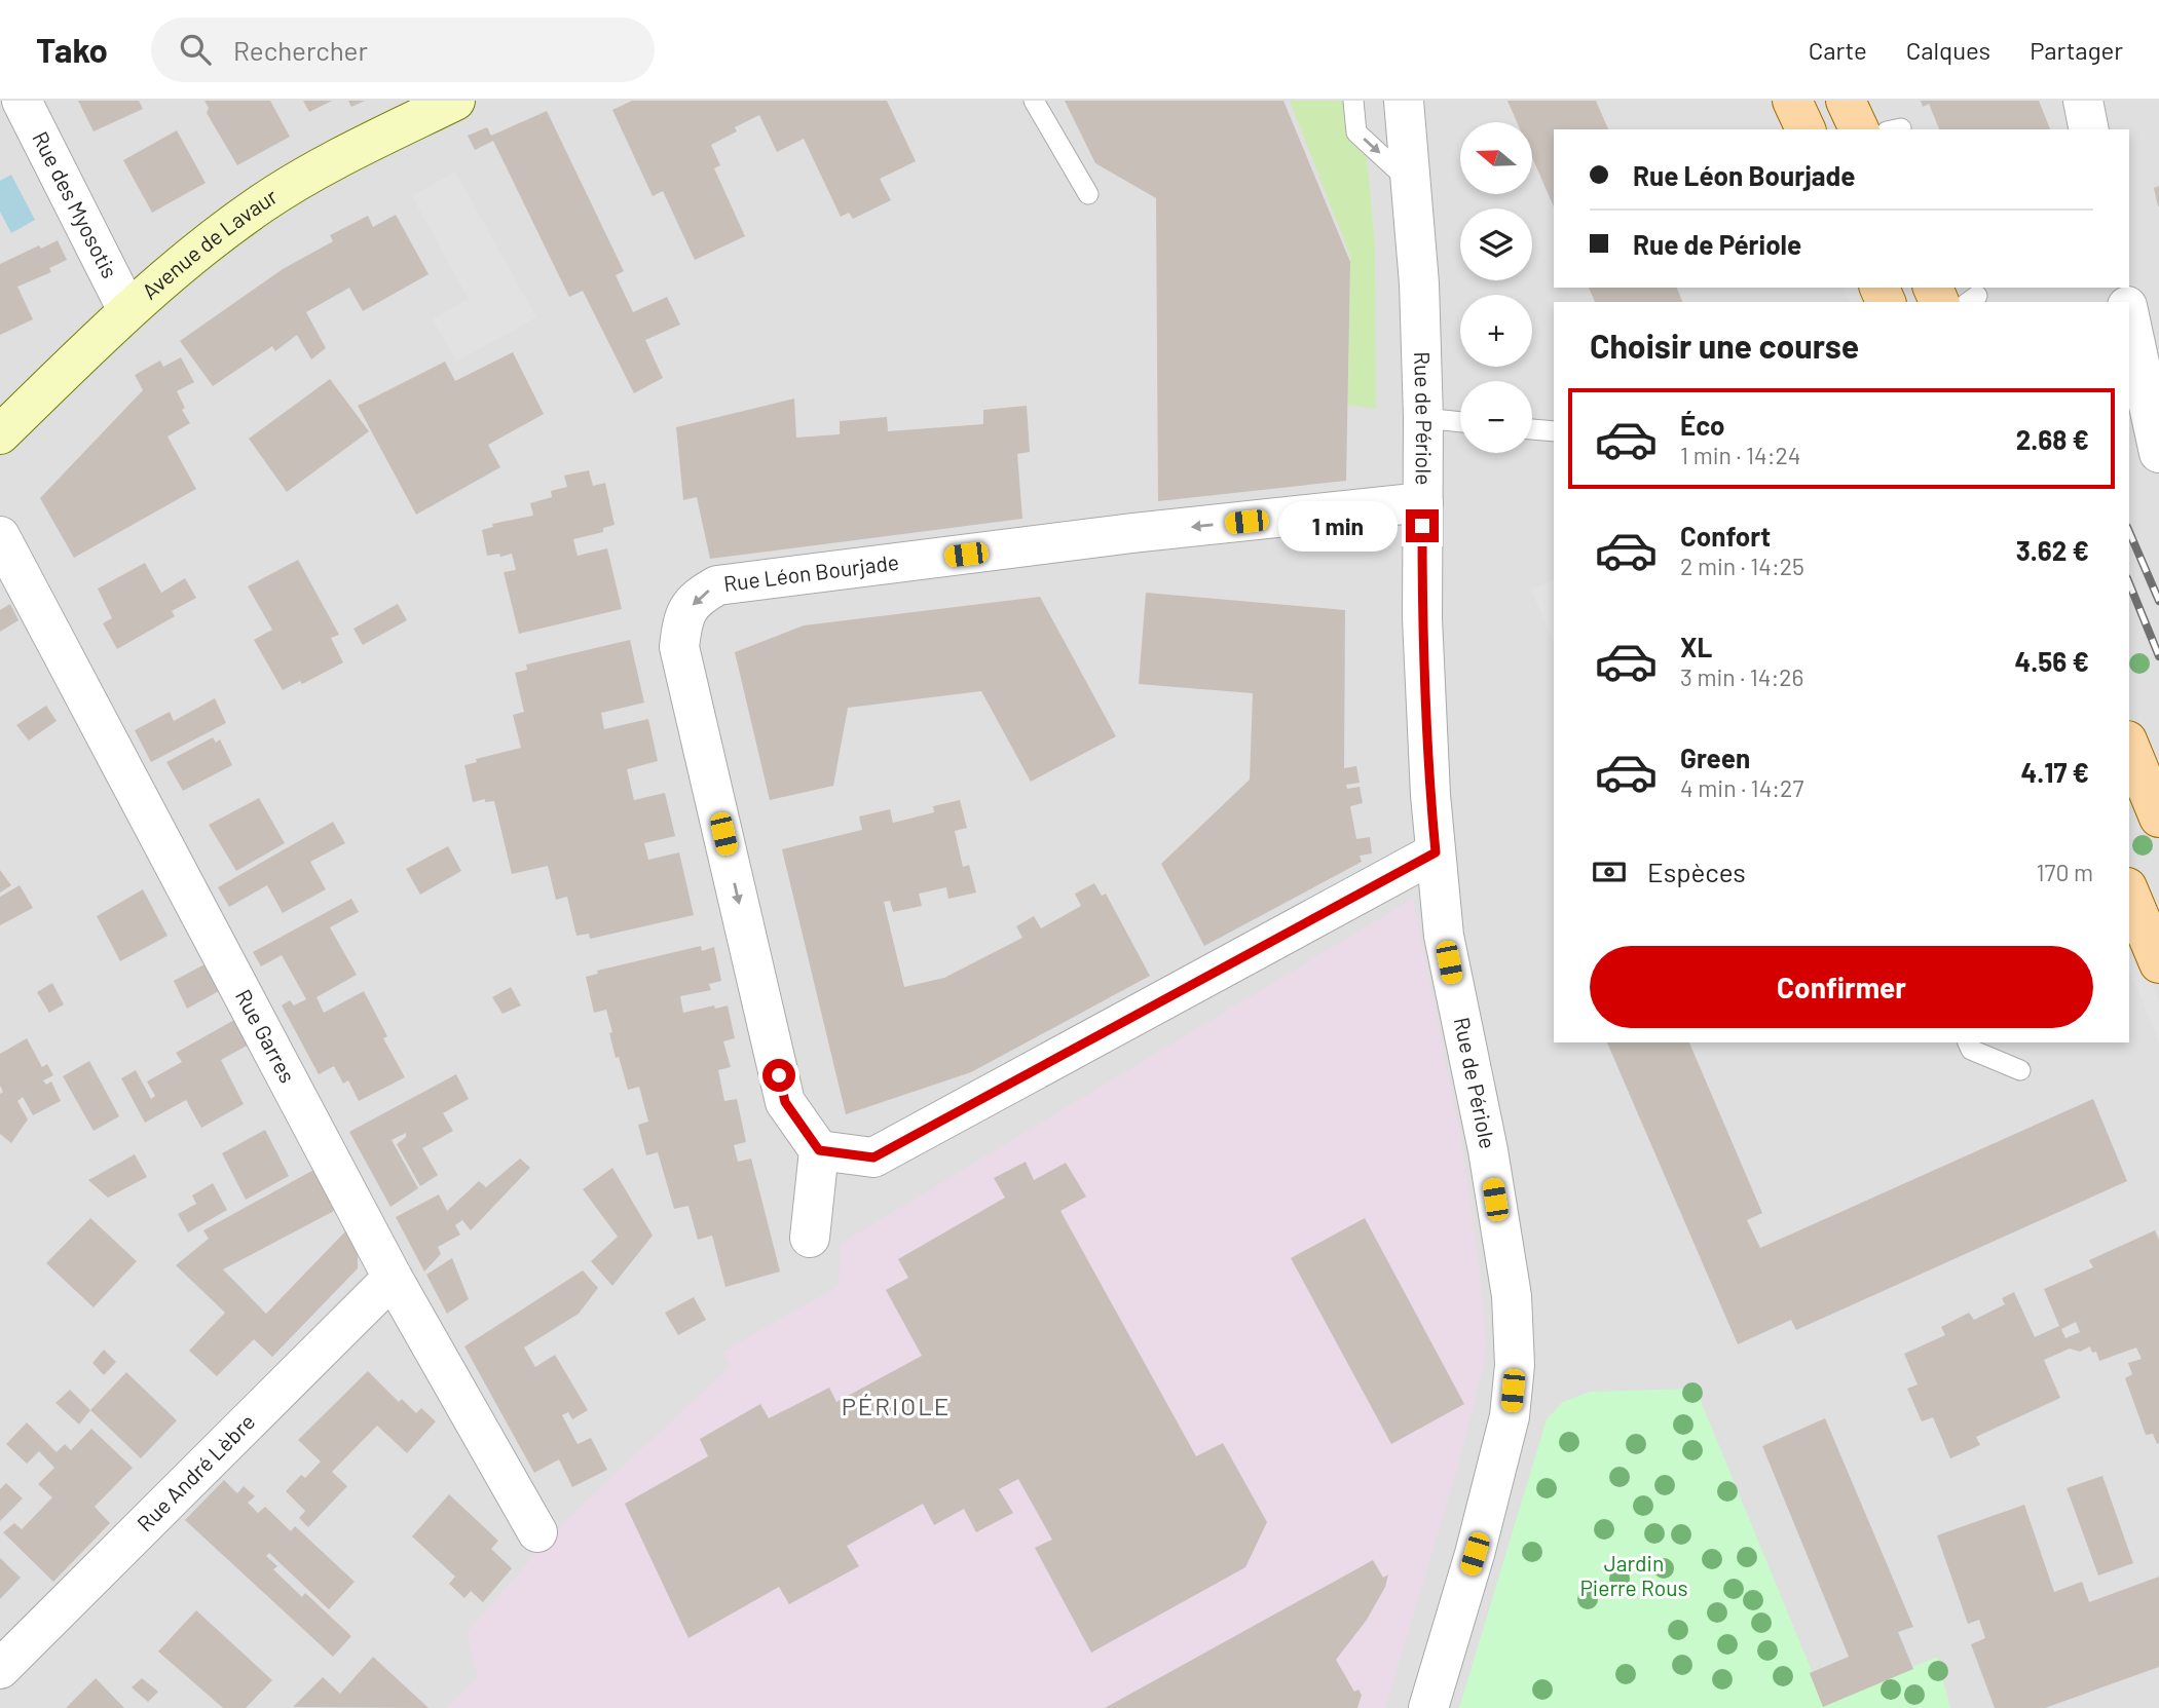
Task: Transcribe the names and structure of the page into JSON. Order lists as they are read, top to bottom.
{
  "streets": {
    "street": [
      "Rue des Myosotis",
      "Avenue de Lavaur",
      "Rue de Périole",
      "Rue Léon Bourjade",
      "Rue Garres",
      "Rue André Lèbre"
    ]
  },
  "crossings": [
    ["Rue des Myosotis", "Avenue de Lavaur"],
    ["Rue de Périole", "Rue Léon Bourjade"],
    ["Rue Garres", "Rue André Lèbre"]
  ],
  "districts": ["PÉRIOLE"],
  "parks": ["Jardin Pierre Rous"],
  "north": "left",
  "page": {
    "header": "Tako",
    "search": "Rechercher",
    "nav": ["Carte", "Calques", "Partager"],
    "map_buttons": ["+", "−"],
    "banner": ["Rue Léon Bourjade", "Rue de Périole"],
    "heading": "Choisir une course",
    "list": [
      {
        "name": "Éco",
        "note": "1 min · 14:24",
        "value": "2.68 €"
      },
      {
        "name": "Confort",
        "note": "2 min · 14:25",
        "value": "3.62 €"
      },
      {
        "name": "XL",
        "note": "3 min · 14:26",
        "value": "4.56 €"
      },
      {
        "name": "Green",
        "note": "4 min · 14:27",
        "value": "4.17 €"
      }
    ],
    "bubble": "1 min",
    "pay": ["Espèces", "170 m"],
    "buttons": "Confirmer"
  }
}
